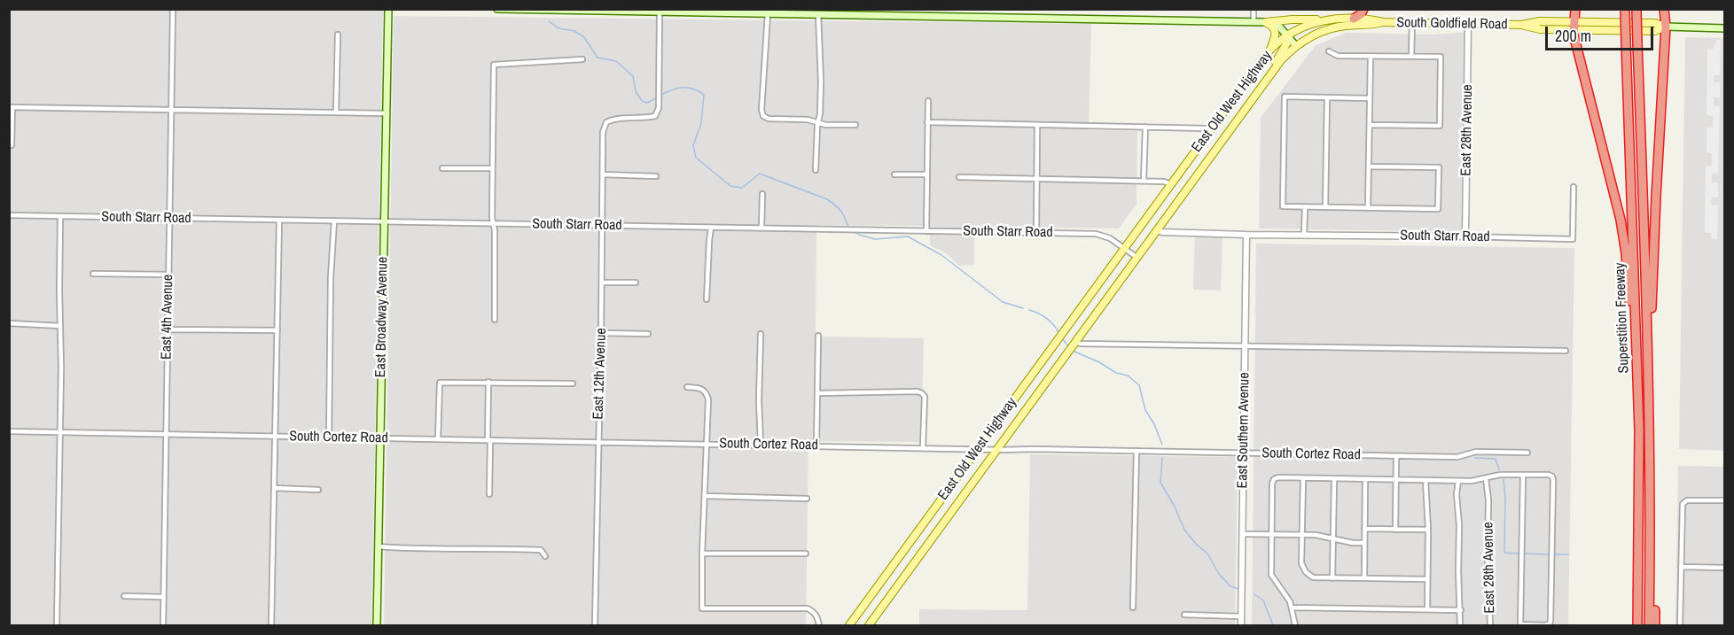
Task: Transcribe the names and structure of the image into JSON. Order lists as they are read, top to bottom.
{
  "streets": {
    "highway": ["Superstition Freeway"],
    "main road": ["South Goldfield Road", "East Old West Highway", "East Broadway Avenue"],
    "street": [
      "East 28th Avenue",
      "South Starr Road",
      "East 4th Avenue",
      "East 12th Avenue",
      "East Southern Avenue",
      "South Cortez Road"
    ]
  },
  "crossings": [
    ["South Goldfield Road", "East Old West Highway"],
    ["South Goldfield Road", "East 28th Avenue"],
    ["East Old West Highway", "South Starr Road"],
    ["East Old West Highway", "South Cortez Road"],
    ["East 28th Avenue", "South Starr Road"],
    ["South Starr Road", "East 4th Avenue"],
    ["South Starr Road", "East Broadway Avenue"],
    ["South Starr Road", "East 12th Avenue"],
    ["South Starr Road", "East Southern Avenue"],
    ["East 4th Avenue", "South Cortez Road"],
    ["East Broadway Avenue", "South Cortez Road"],
    ["East 12th Avenue", "South Cortez Road"],
    ["East Southern Avenue", "South Cortez Road"]
  ],
  "scale_bar": "200 m"
}
